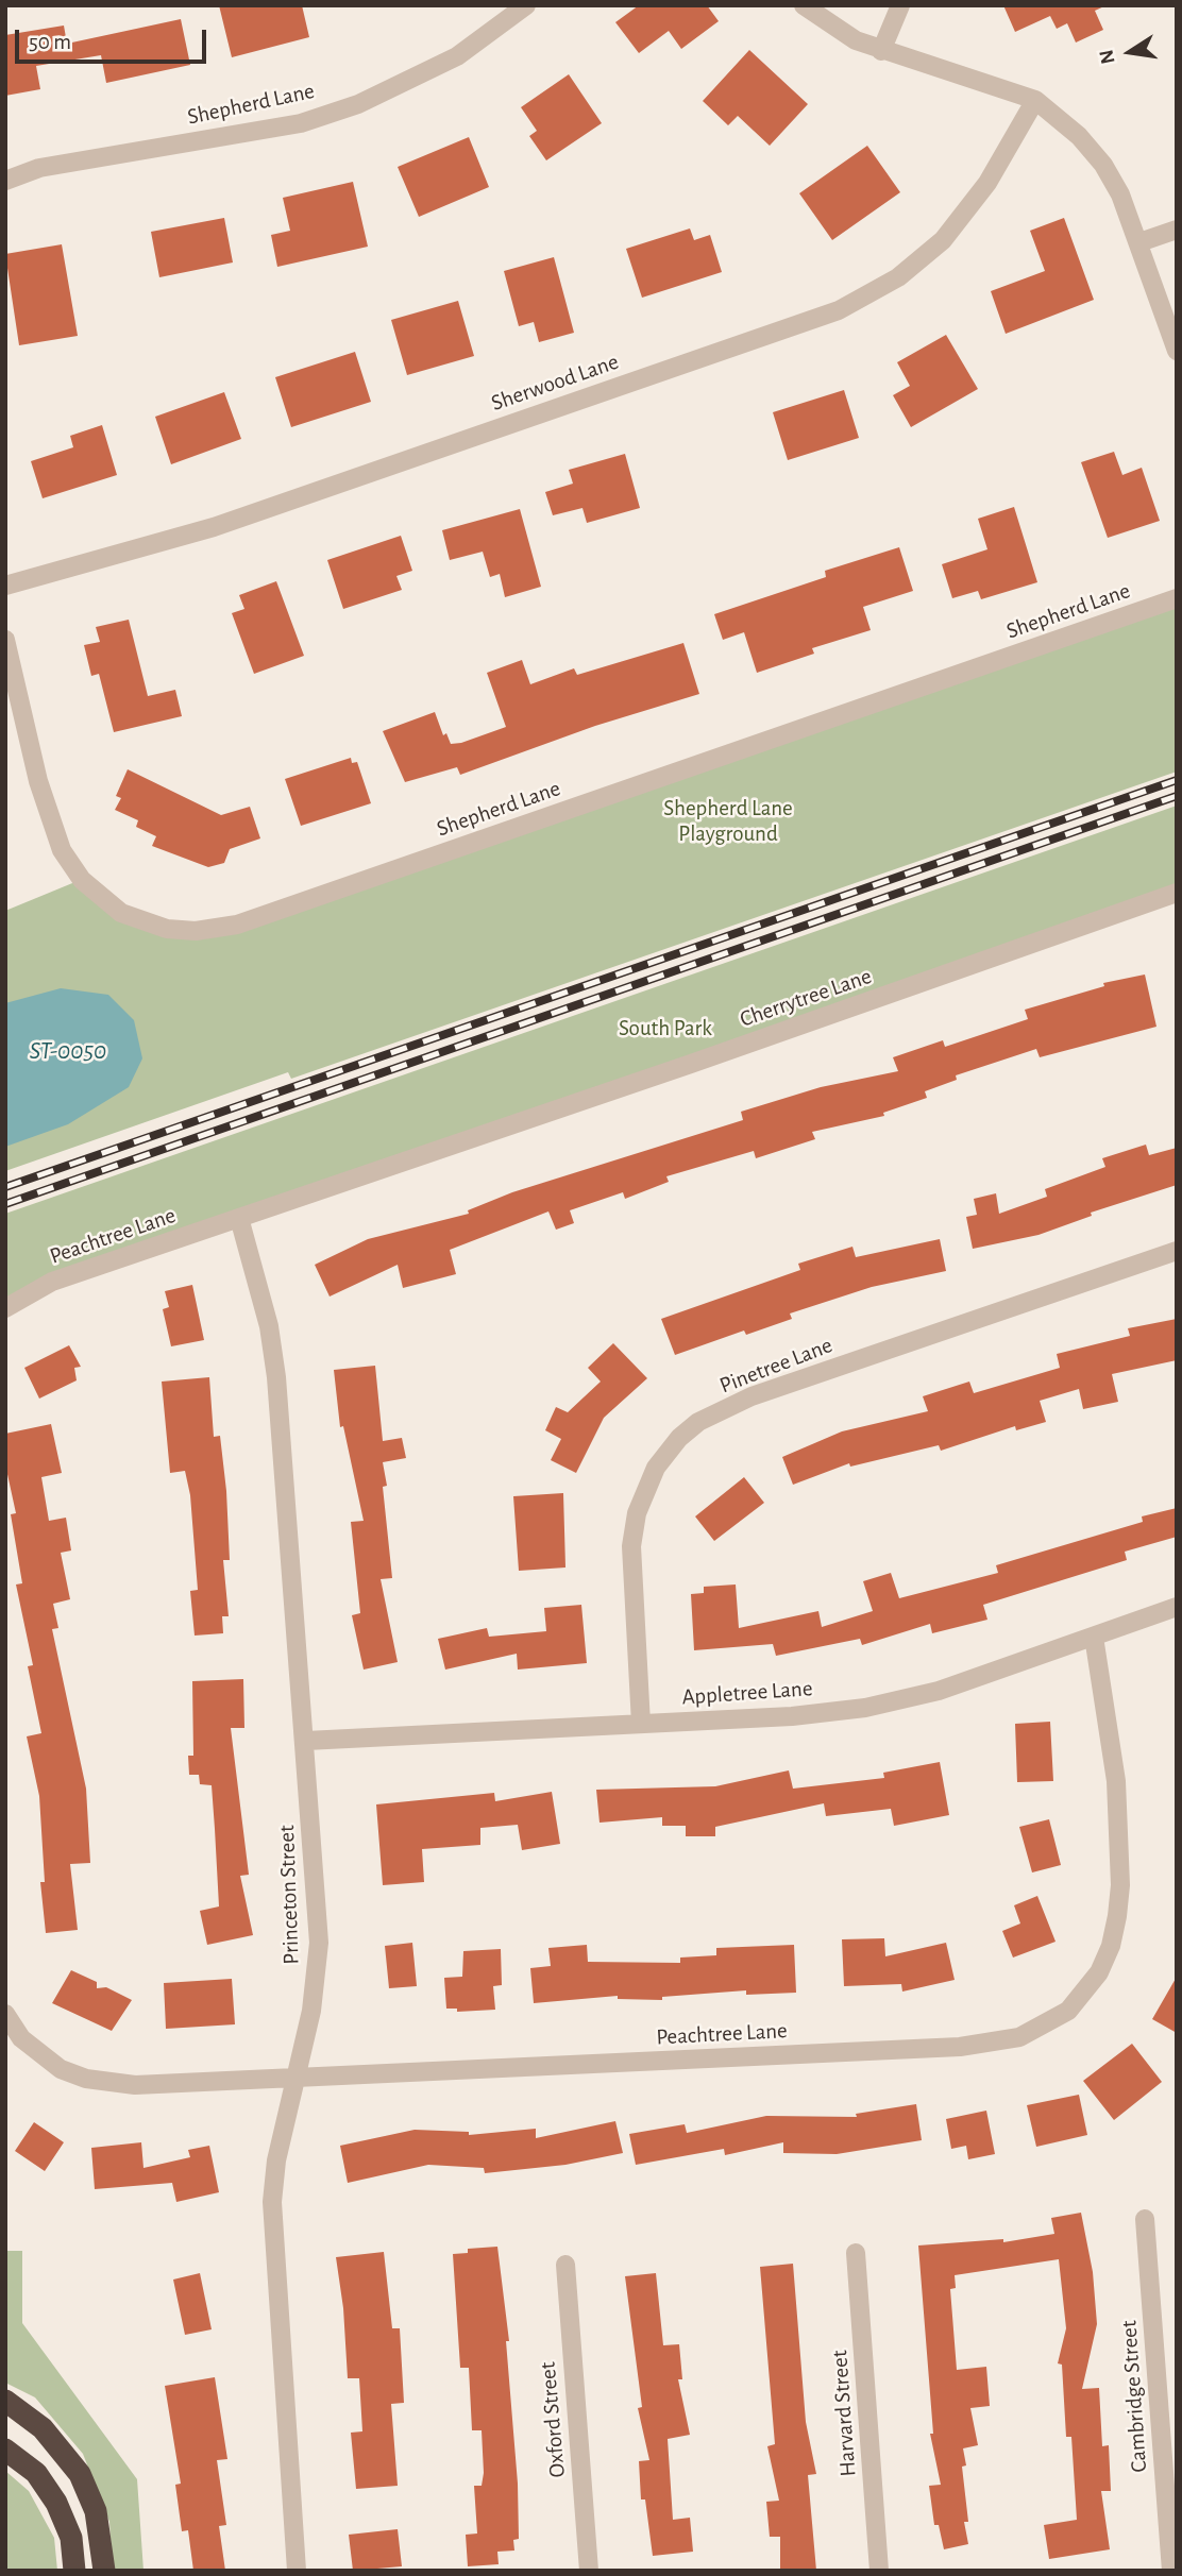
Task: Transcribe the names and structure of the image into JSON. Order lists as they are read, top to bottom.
{
  "streets": {
    "street": [
      "Shepherd Lane",
      "Sherwood Lane",
      "Cherrytree Lane",
      "Peachtree Lane",
      "Pinetree Lane",
      "Appletree Lane",
      "Princeton Street",
      "Cambridge Street",
      "Harvard Street",
      "Oxford Street"
    ]
  },
  "crossings": [
    ["Cherrytree Lane", "Peachtree Lane"],
    ["Cherrytree Lane", "Princeton Street"],
    ["Peachtree Lane", "Appletree Lane"],
    ["Peachtree Lane", "Princeton Street"],
    ["Pinetree Lane", "Appletree Lane"],
    ["Appletree Lane", "Princeton Street"]
  ],
  "water": ["ST-0050"],
  "parks": ["Shepherd Lane Playground", "South Park"],
  "scale_bar": "50 m",
  "north": "left"
}
